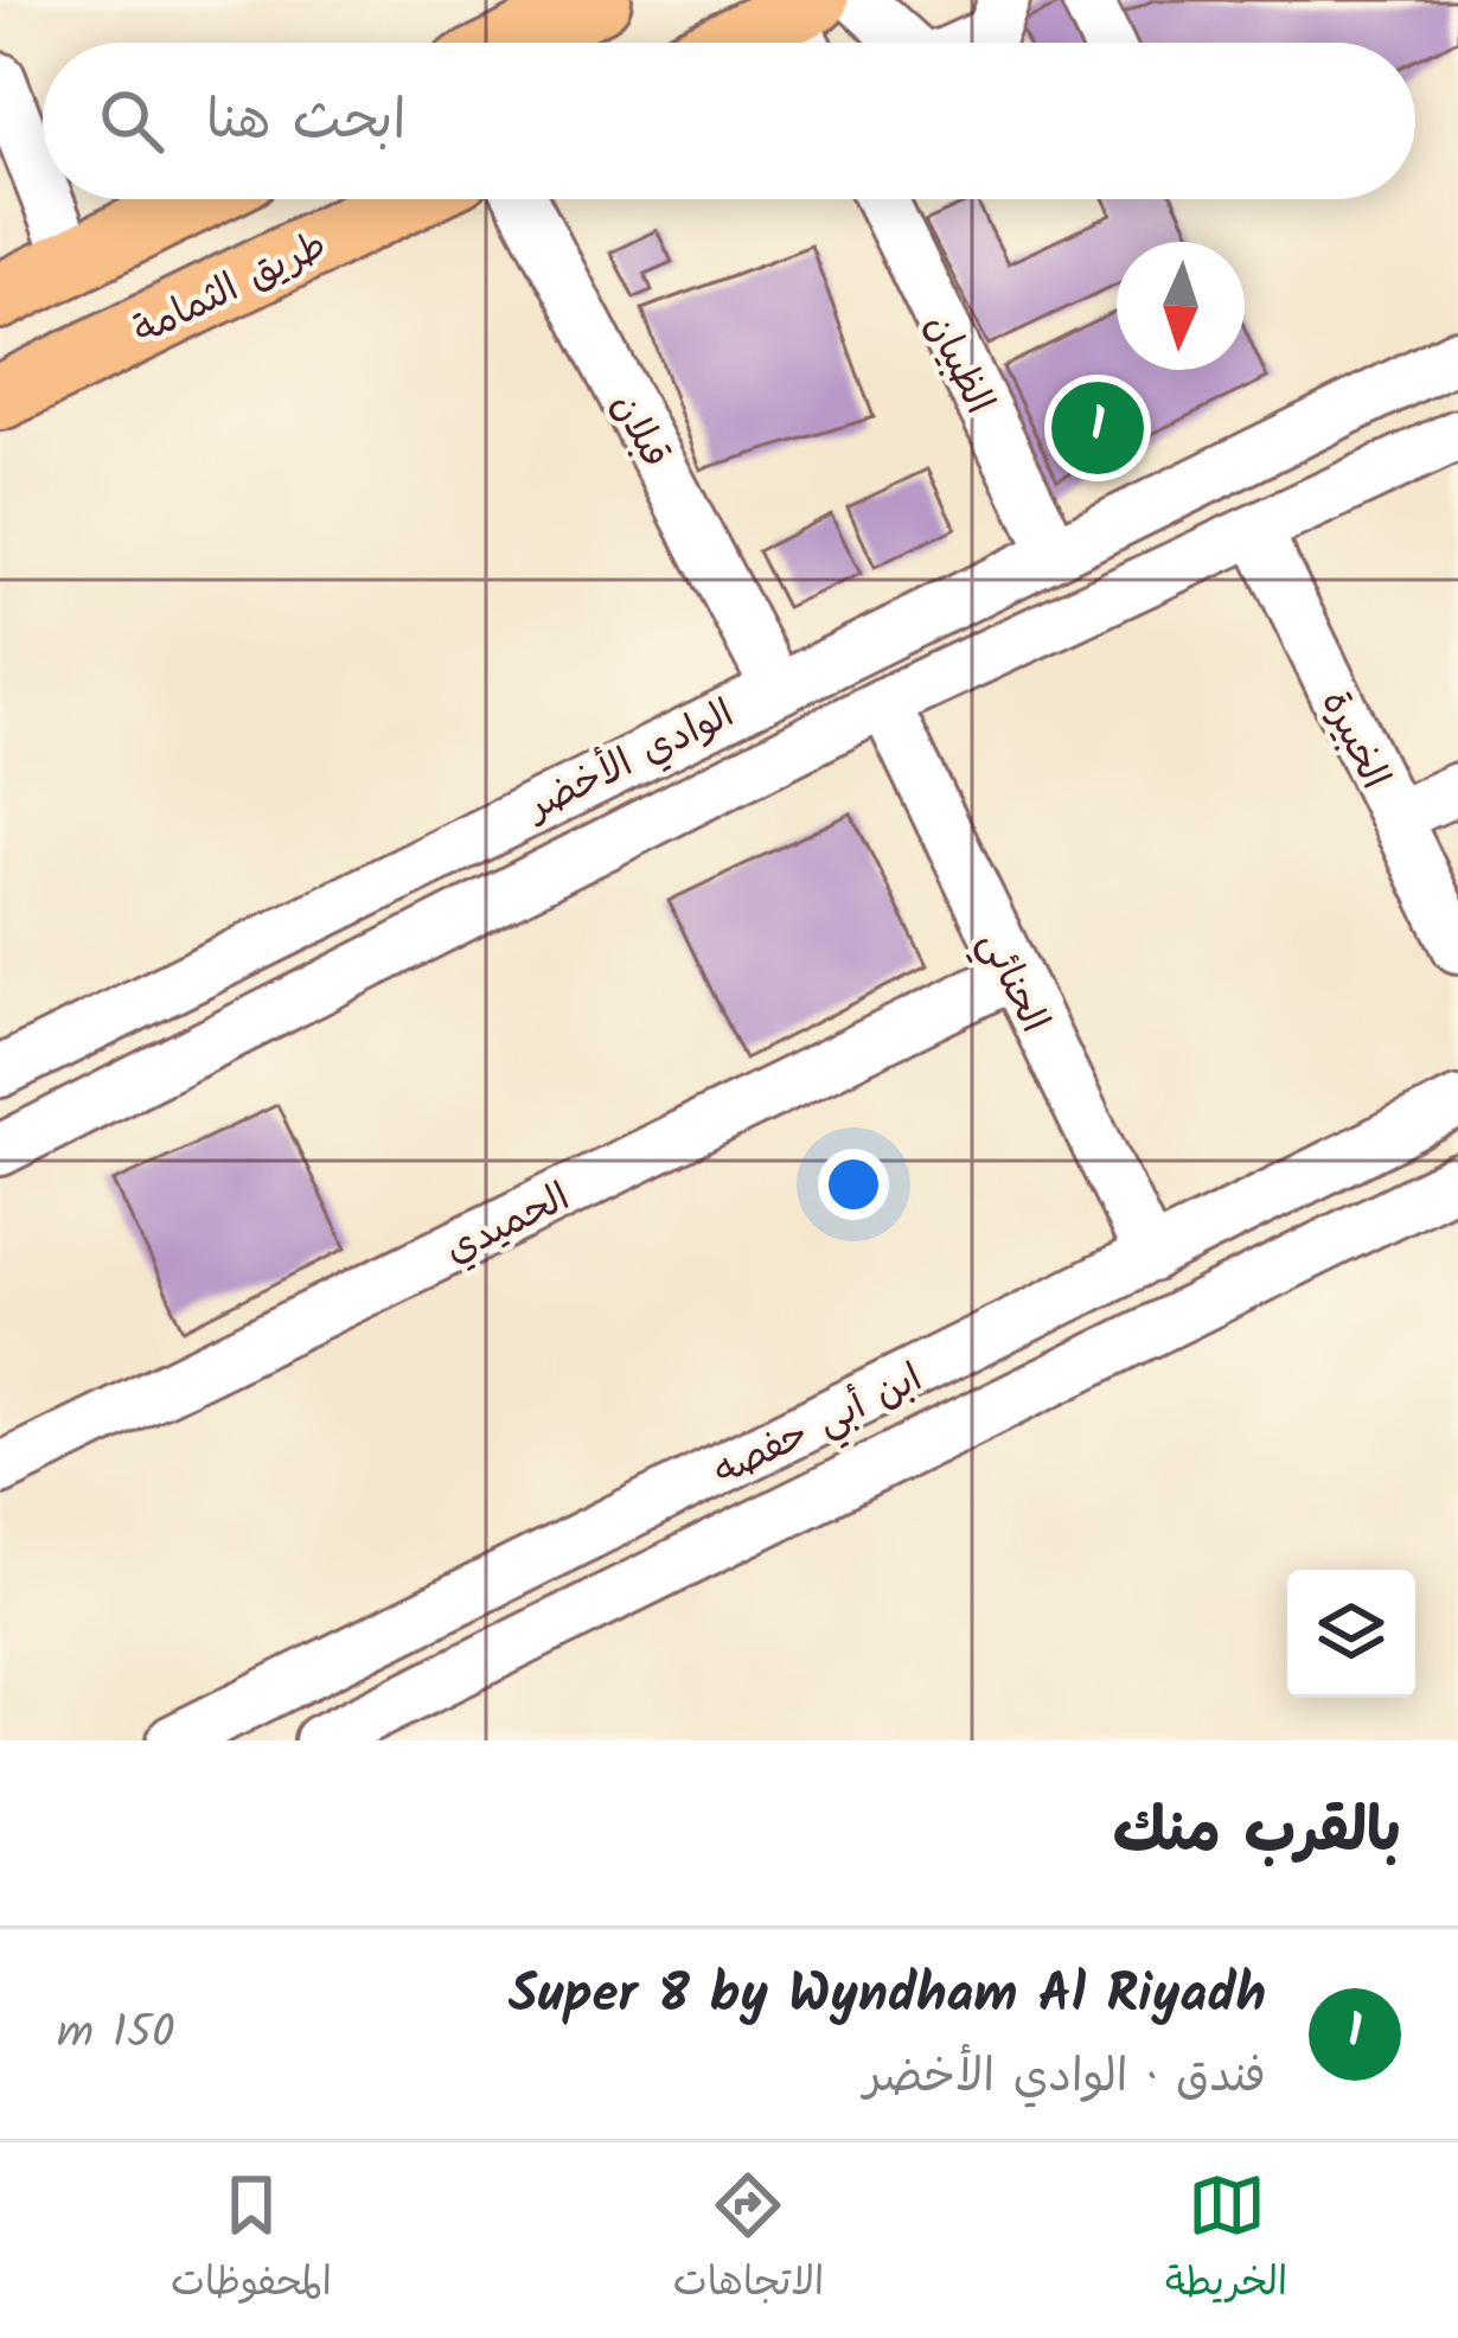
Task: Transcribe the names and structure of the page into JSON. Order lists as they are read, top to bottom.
{
  "streets": {
    "main road": ["طريق الثمامة"],
    "street": [
      "الظبيان",
      "قبلان",
      "الخبيرة",
      "الوادي الأخضر",
      "الحنائي",
      "الحميدي",
      "ابن أبي حفصه"
    ]
  },
  "crossings": [
    ["الظبيان", "الوادي الأخضر"],
    ["قبلان", "الوادي الأخضر"],
    ["الخبيرة", "الوادي الأخضر"],
    ["الوادي الأخضر", "الحنائي"],
    ["الحنائي", "الحميدي"],
    ["الحنائي", "ابن أبي حفصه"]
  ],
  "north": "bottom",
  "page": {
    "search": "ابحث هنا",
    "pins": "1",
    "heading": "بالقرب منك",
    "list": [
      {
        "mark": "1",
        "name": "Super 8 by Wyndham Al Riyadh",
        "note": "فندق · الوادي الأخضر",
        "value": "150 m"
      }
    ],
    "nav": ["الخريطة", "الاتجاهات", "المحفوظات"]
  }
}
